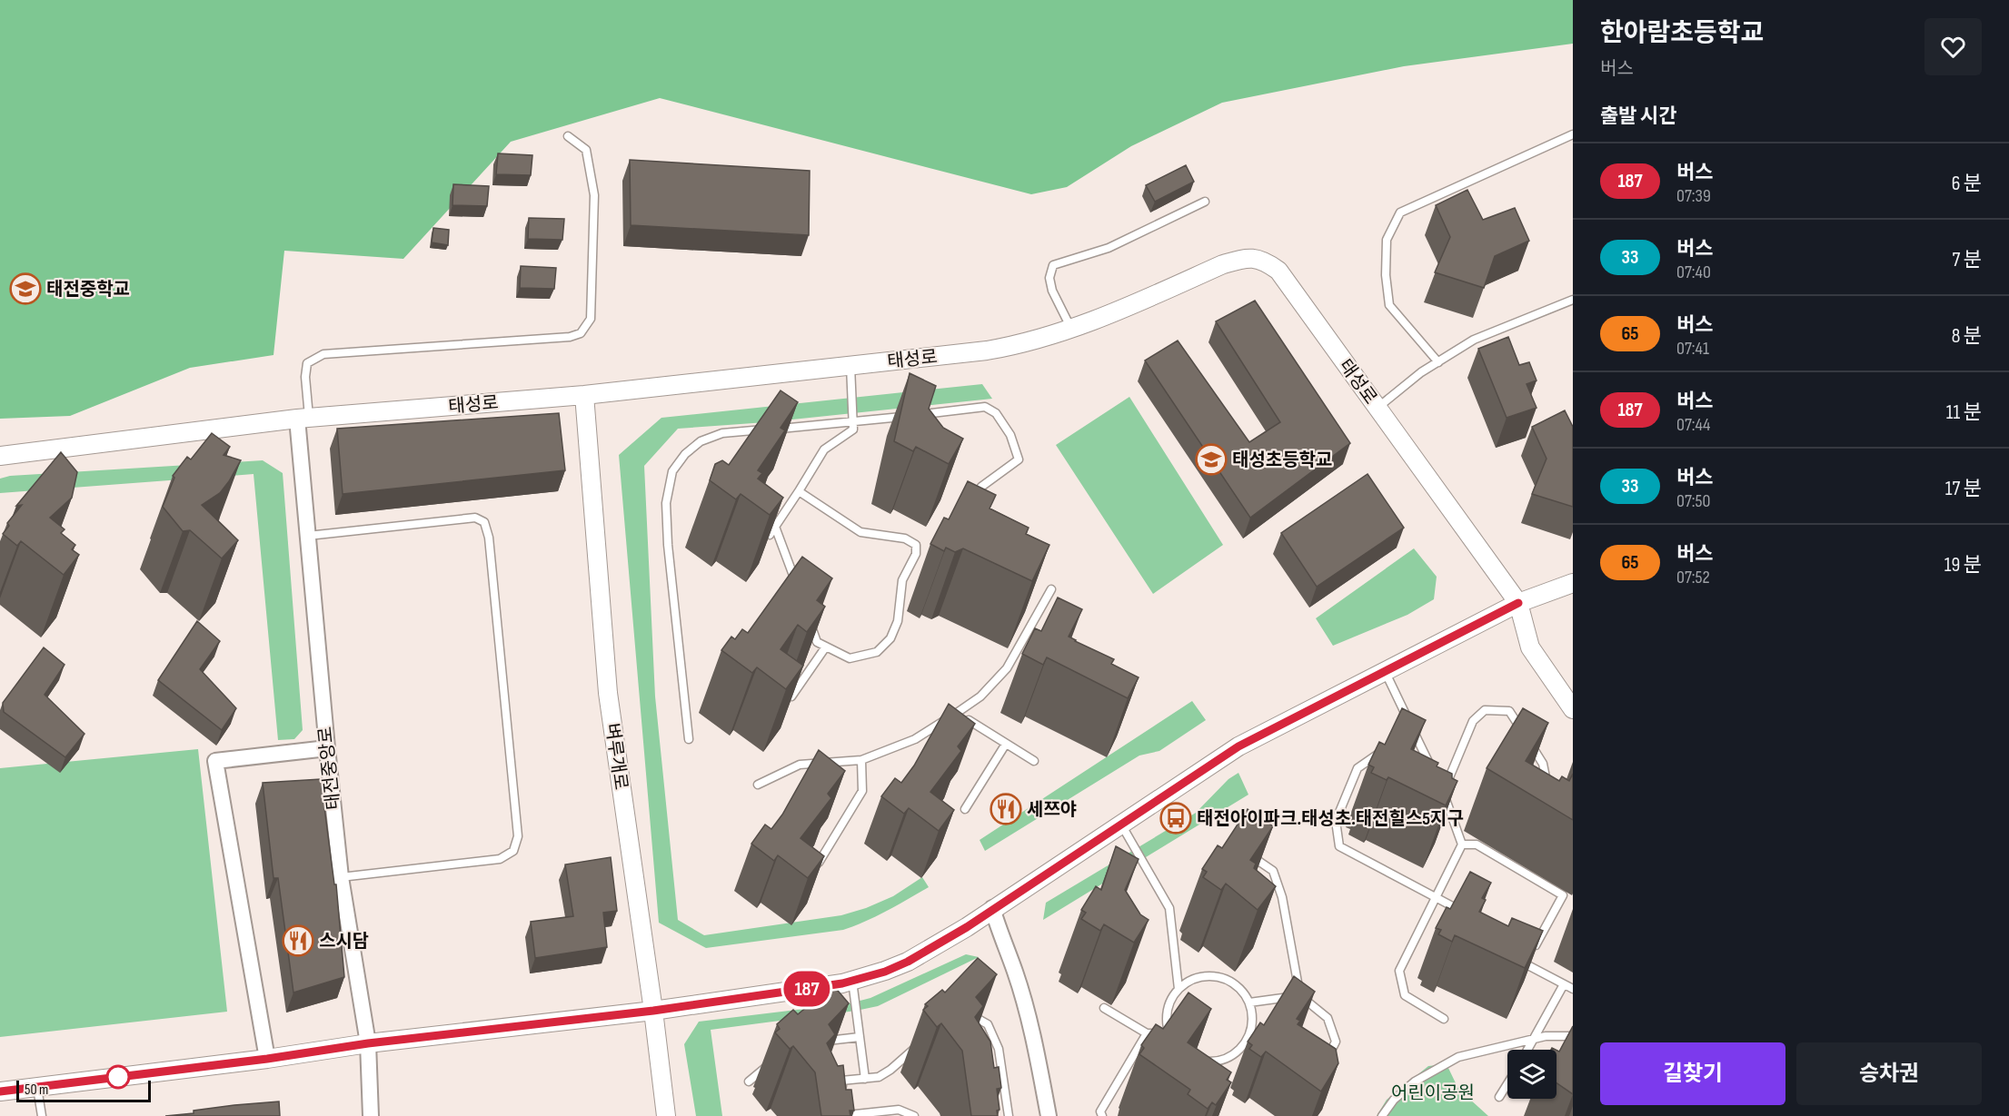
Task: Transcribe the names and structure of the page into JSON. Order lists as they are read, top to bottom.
{
  "streets": {
    "street": ["태성로", "벼루개로", "태전중앙로"]
  },
  "crossings": [
    ["태성로", "벼루개로"],
    ["태성로", "태전중앙로"]
  ],
  "parks": ["어린이공원"],
  "places": {
    "school or university": ["태전중학교", "태성초등학교"],
    "restaurant": ["세쯔야", "스시담"],
    "bus stop": ["태전아이파크.태성초.태전힐스5지구"]
  },
  "lines": ["bus line 187"],
  "scale_bar": "50 m",
  "page": {
    "on_map": "187",
    "heading": [
      ["한아람초등학교", "버스"],
      "출발 시간"
    ],
    "list": [
      {
        "mark": "187",
        "name": "버스",
        "note": "07:39",
        "value": "6 분"
      },
      {
        "mark": "33",
        "name": "버스",
        "note": "07:40",
        "value": "7 분"
      },
      {
        "mark": "65",
        "name": "버스",
        "note": "07:41",
        "value": "8 분"
      },
      {
        "mark": "187",
        "name": "버스",
        "note": "07:44",
        "value": "11 분"
      },
      {
        "mark": "33",
        "name": "버스",
        "note": "07:50",
        "value": "17 분"
      },
      {
        "mark": "65",
        "name": "버스",
        "note": "07:52",
        "value": "19 분"
      }
    ],
    "buttons": ["길찾기", "승차권"],
    "scale": "50 m"
  }
}
